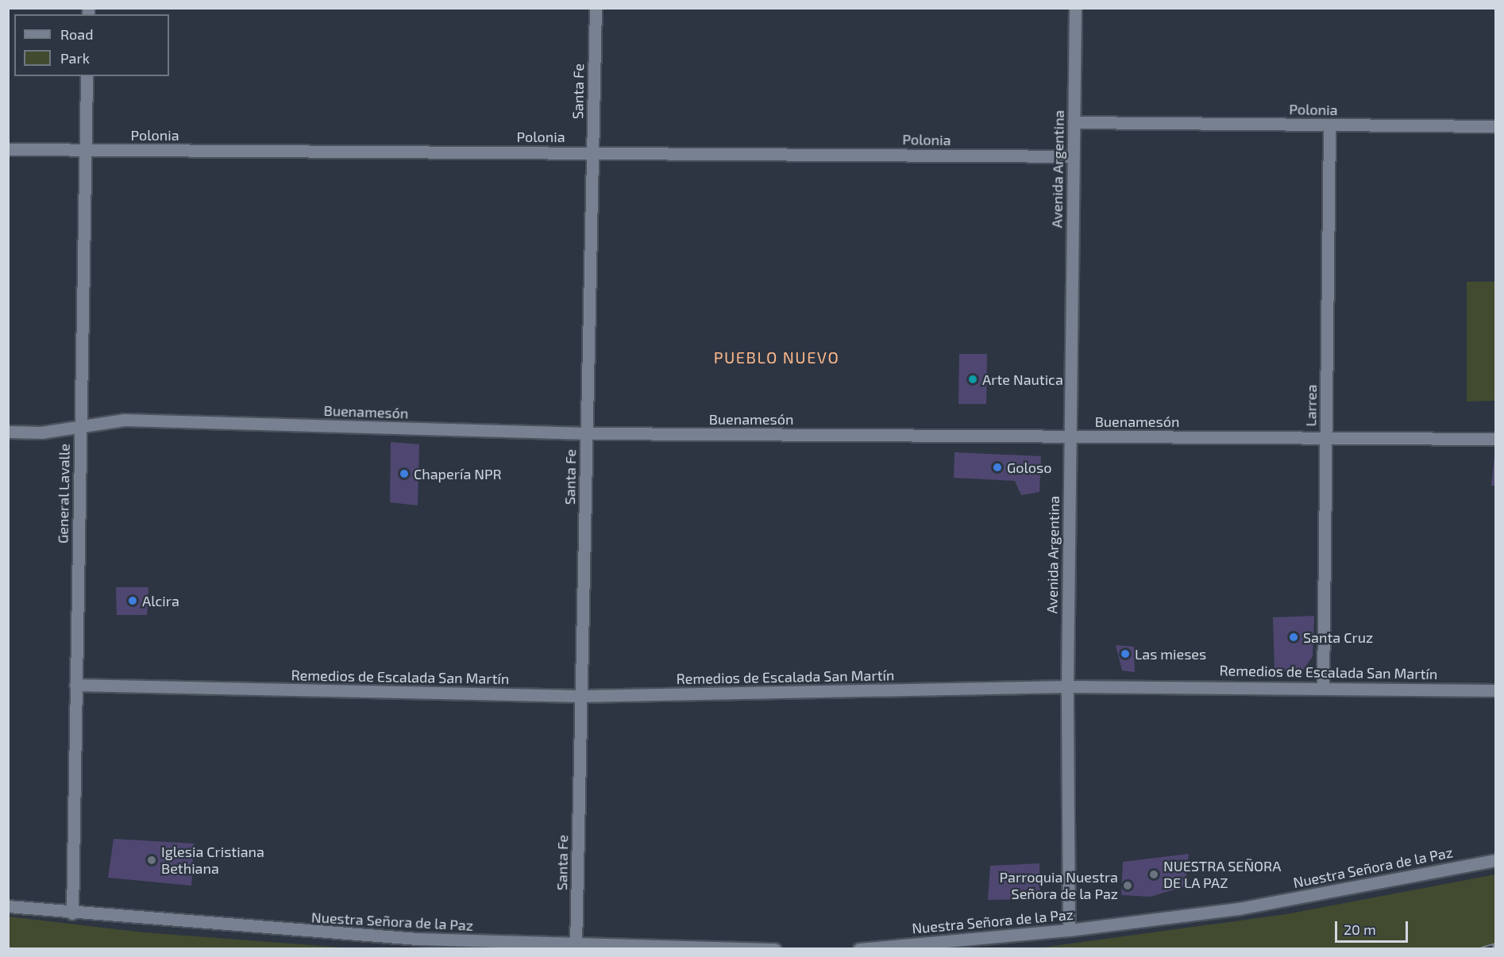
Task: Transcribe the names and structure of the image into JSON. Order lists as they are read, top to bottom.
{
  "streets": {
    "street": [
      "Santa Fe",
      "Polonia",
      "Avenida Argentina",
      "Larrea",
      "Buenamesón",
      "General Lavalle",
      "Remedios de Escalada San Martín",
      "Nuestra Señora de la Paz"
    ]
  },
  "crossings": [
    ["Santa Fe", "Polonia"],
    ["Santa Fe", "Buenamesón"],
    ["Santa Fe", "Remedios de Escalada San Martín"],
    ["Santa Fe", "Nuestra Señora de la Paz"],
    ["Polonia", "Avenida Argentina"],
    ["Polonia", "Larrea"],
    ["Polonia", "General Lavalle"],
    ["Avenida Argentina", "Buenamesón"],
    ["Avenida Argentina", "Remedios de Escalada San Martín"],
    ["Avenida Argentina", "Nuestra Señora de la Paz"],
    ["Larrea", "Buenamesón"],
    ["Larrea", "Remedios de Escalada San Martín"],
    ["Buenamesón", "General Lavalle"],
    ["General Lavalle", "Remedios de Escalada San Martín"],
    ["General Lavalle", "Nuestra Señora de la Paz"]
  ],
  "districts": ["PUEBLO NUEVO"],
  "places": [
    "Arte Nautica",
    "Goloso",
    "Chapería NPR",
    "Alcira",
    "Santa Cruz",
    "Las mieses",
    "Iglesia Cristiana Bethiana",
    "NUESTRA SEÑORA DE LA PAZ",
    "Parroquia Nuestra Señora de la Paz"
  ],
  "legend": ["Road", "Park"],
  "scale_bar": "20 m"
}
